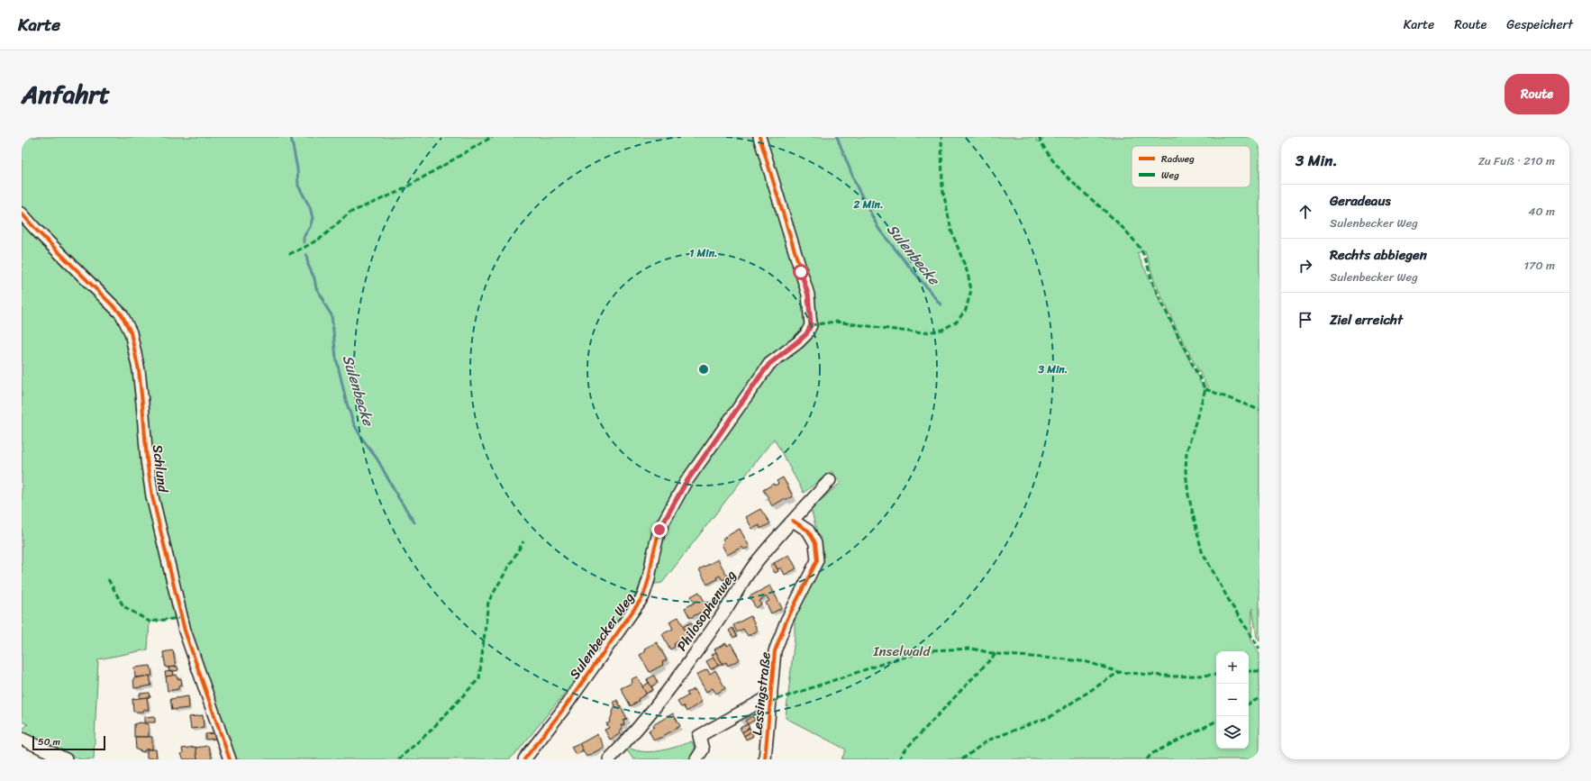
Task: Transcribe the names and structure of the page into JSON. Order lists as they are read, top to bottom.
{
  "streets": {
    "street": [
      "Schlund",
      "Philosophenweg",
      "Sulenbecker Weg",
      "Lessingstraße"
    ]
  },
  "crossings": [
    ["Philosophenweg", "Lessingstraße"]
  ],
  "water": ["Sulenbecke"],
  "parks": ["Inselwald"],
  "legend": ["Radweg", "Weg"],
  "scale_bar": "50 m",
  "page": {
    "header": "Karte",
    "nav": ["Karte", "Route", "Gespeichert"],
    "title": "Anfahrt",
    "buttons": "Route",
    "heading": ["3 Min.", "Zu Fuß · 210 m"],
    "list": [
      ["Geradeaus", "Sulenbecker Weg", "40 m"],
      ["Rechts abbiegen", "Sulenbecker Weg", "170 m"],
      "Ziel erreicht"
    ],
    "map_buttons": ["+", "−"],
    "scale": "50 m"
  },
  "rings": ["2 Min.", "1 Min.", "3 Min."]
}
